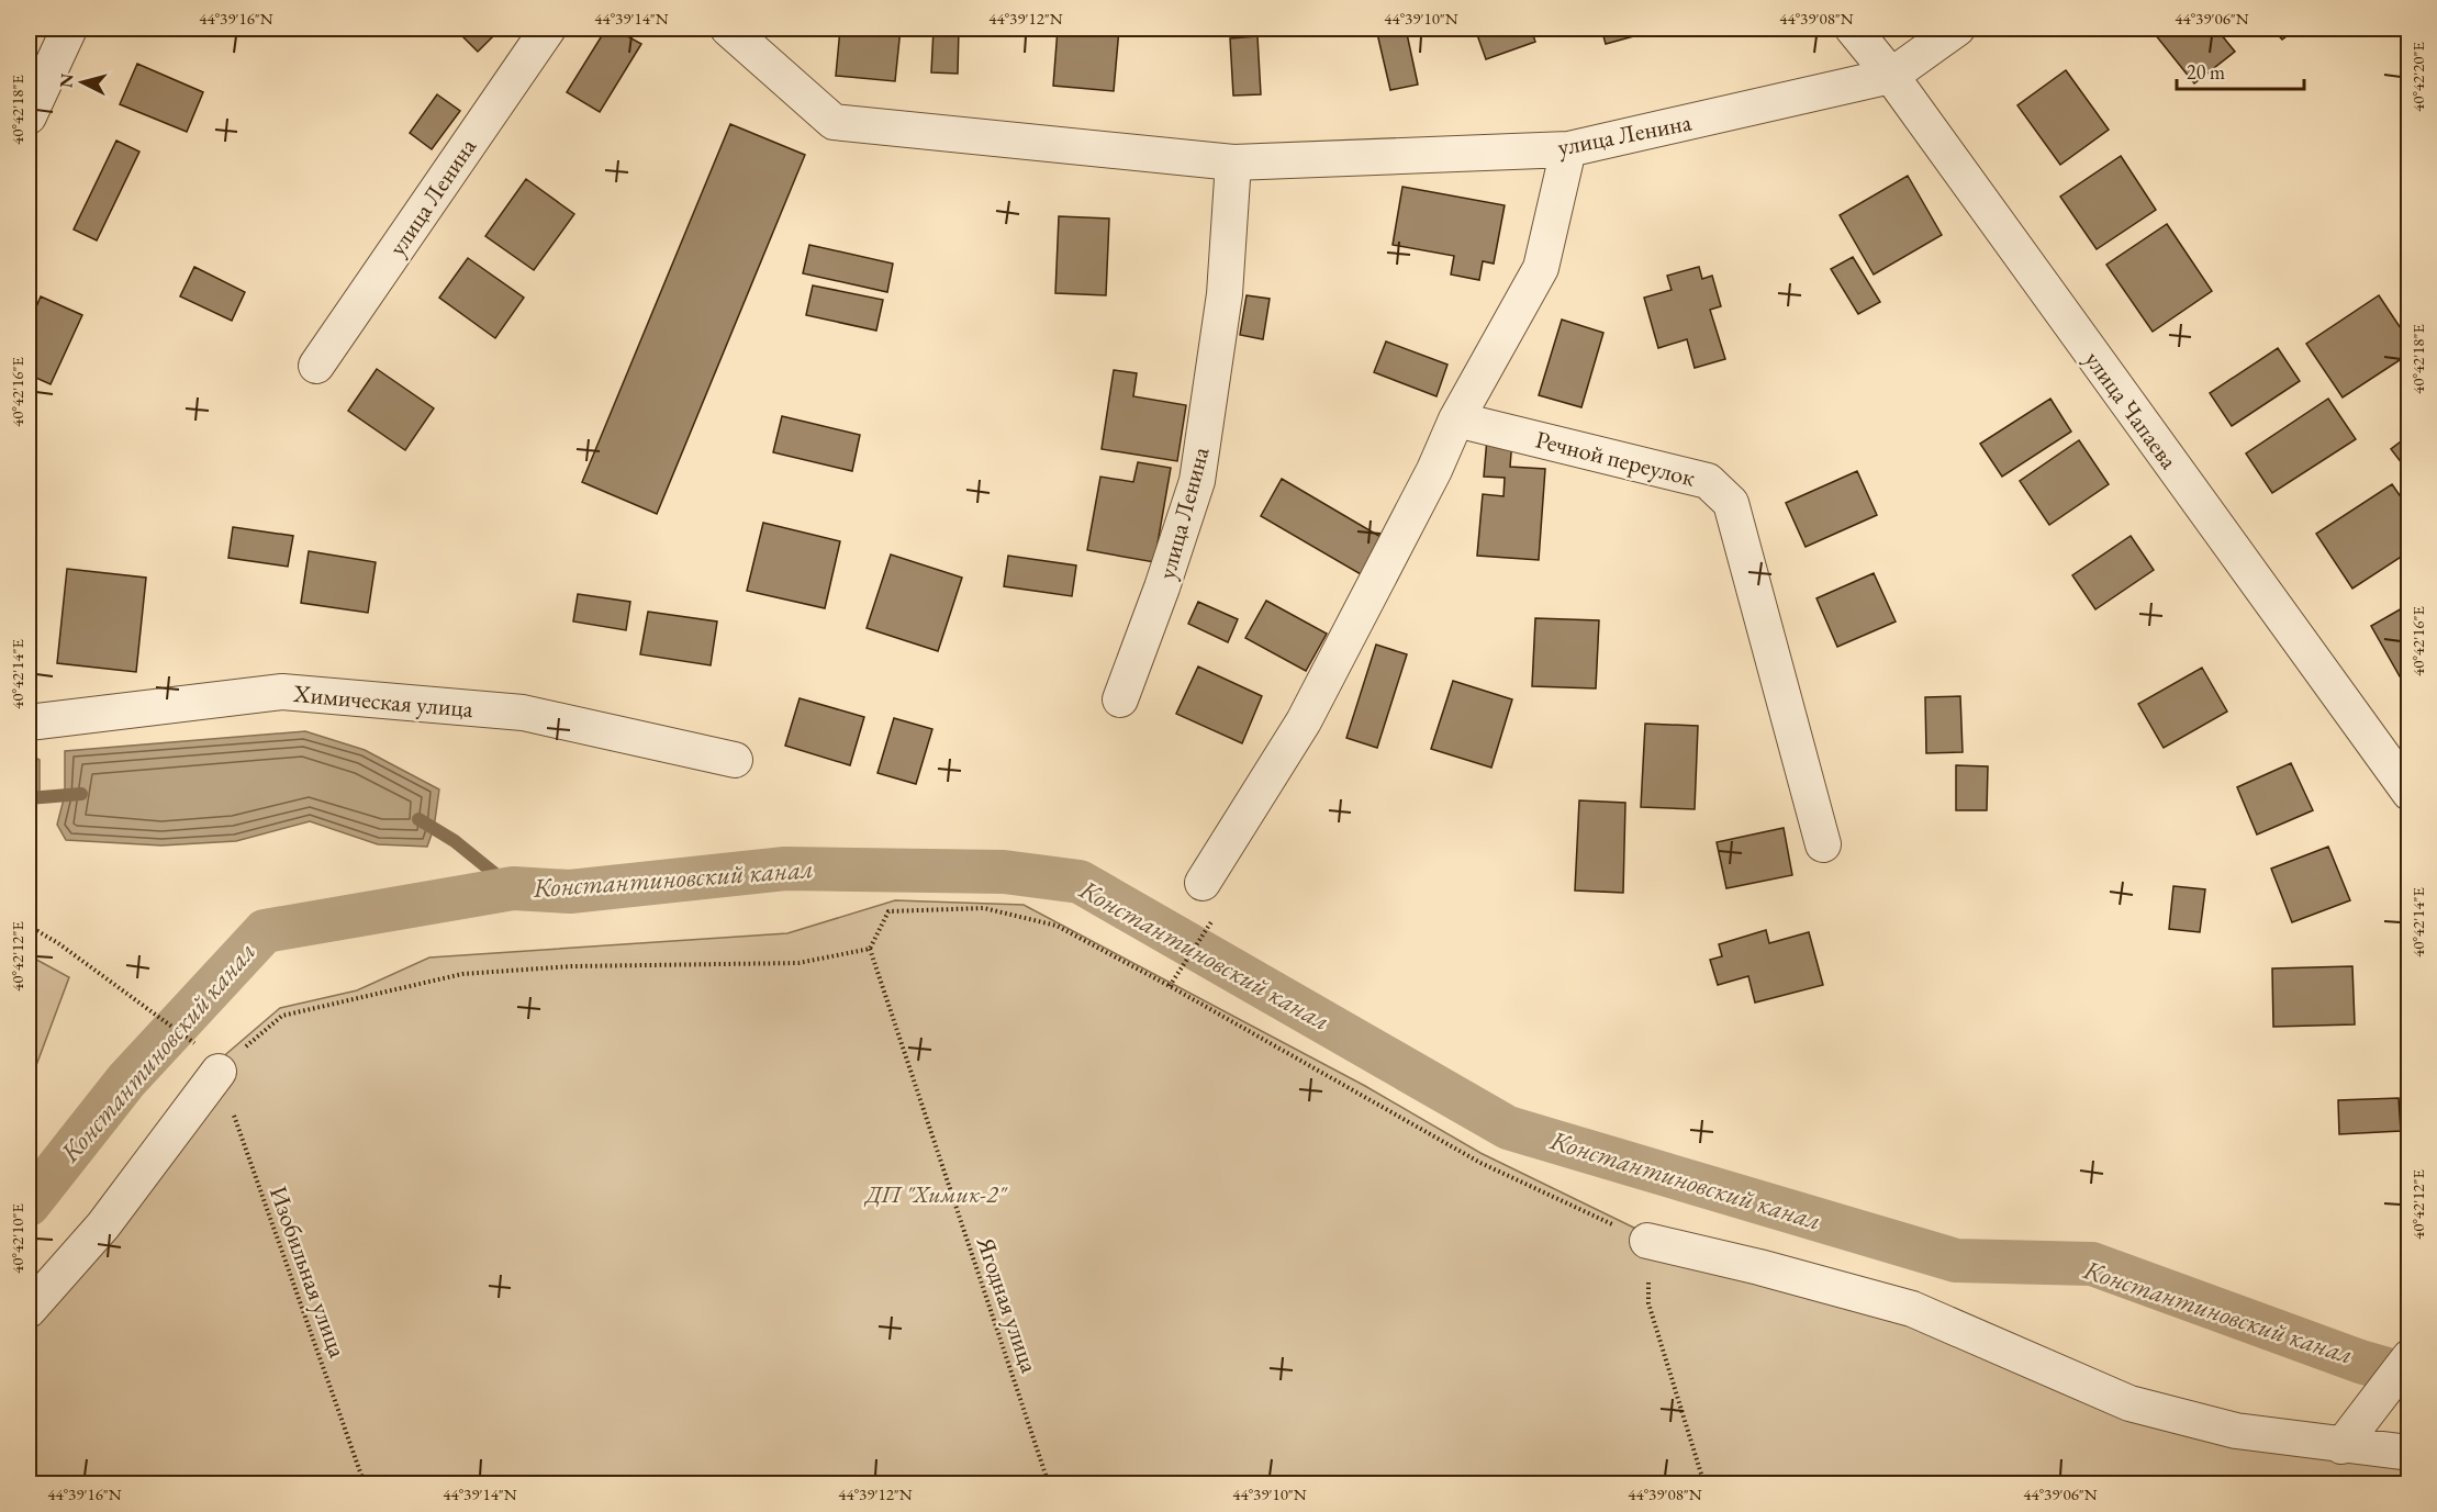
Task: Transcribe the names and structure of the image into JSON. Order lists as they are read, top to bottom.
{
  "streets": {
    "street": [
      "улица Ленина",
      "улица Чапаева",
      "Речной переулок",
      "Химическая улица"
    ],
    "path": ["Изобильная улица", "Ягодная улица"]
  },
  "crossings": [
    ["улица Ленина", "улица Чапаева"]
  ],
  "water": ["Константиновский канал"],
  "parks": ["ДП \"Химик-2\""],
  "scale_bar": "20 m",
  "north": "left",
  "coordinates": [
    "44°39'16\"N",
    "44°39'14\"N",
    "44°39'12\"N",
    "44°39'10\"N",
    "44°39'08\"N",
    "44°39'06\"N",
    "40°42'20\"E",
    "40°42'18\"E",
    "40°42'16\"E",
    "40°42'14\"E",
    "40°42'12\"E",
    "40°42'10\"E"
  ]
}
